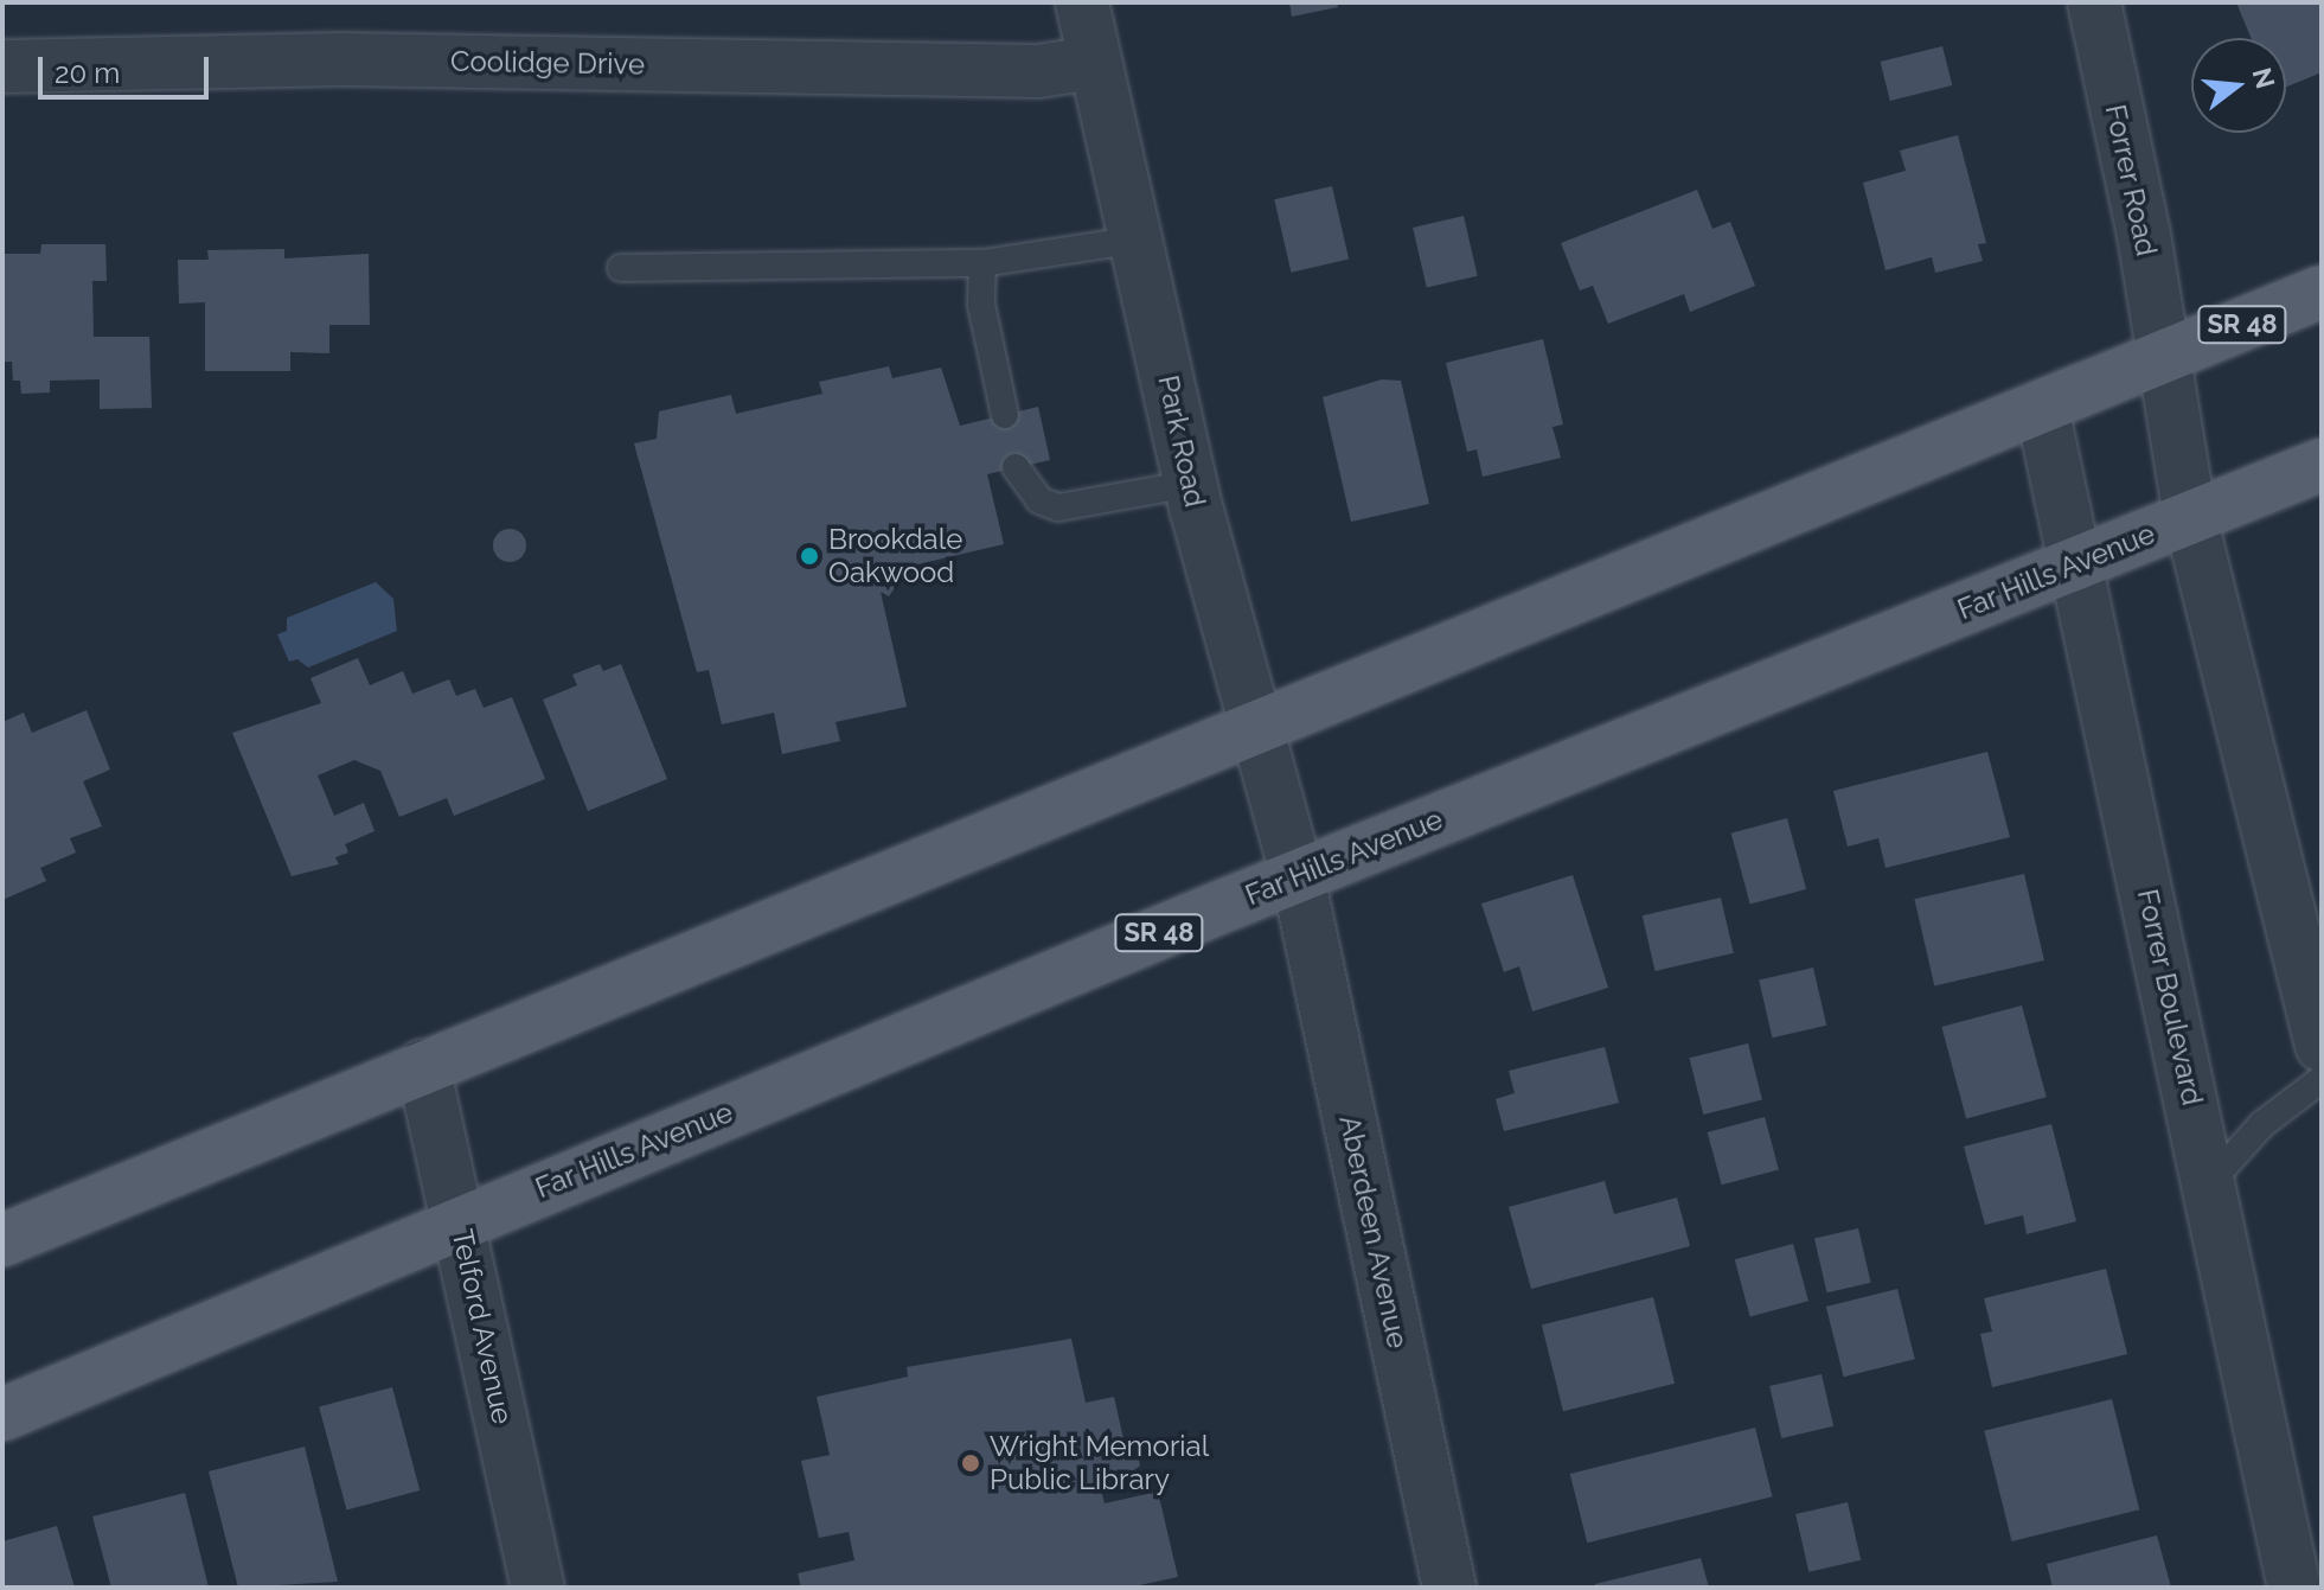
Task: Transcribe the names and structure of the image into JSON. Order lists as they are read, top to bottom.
{
  "streets": {
    "main road": ["SR 48", "Far Hills Avenue"],
    "street": [
      "Coolidge Drive",
      "Forrer Road",
      "Park Road",
      "Forrer Boulevard",
      "Aberdeen Avenue",
      "Telford Avenue"
    ]
  },
  "crossings": [
    ["Coolidge Drive", "Park Road"],
    ["Forrer Road", "SR 48"],
    ["Forrer Road", "Far Hills Avenue"],
    ["SR 48", "Park Road"],
    ["SR 48", "Forrer Boulevard"],
    ["SR 48", "Telford Avenue"],
    ["Park Road", "Far Hills Avenue"],
    ["Park Road", "Aberdeen Avenue"],
    ["Far Hills Avenue", "Forrer Boulevard"],
    ["Far Hills Avenue", "Aberdeen Avenue"],
    ["Far Hills Avenue", "Telford Avenue"]
  ],
  "places": ["Brookdale Oakwood", "Wright Memorial Public Library"],
  "scale_bar": "20 m",
  "north": "right"
}
